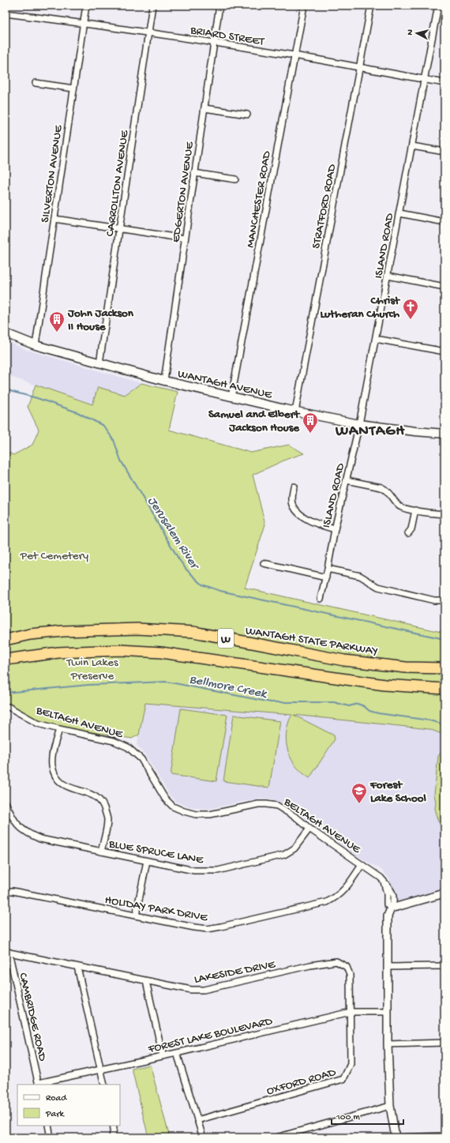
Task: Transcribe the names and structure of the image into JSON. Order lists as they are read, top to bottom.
{
  "streets": {
    "highway": ["W", "WANTAGH STATE PARKWAY"],
    "main road": ["WANTAGH AVENUE"],
    "street": [
      "BRIARD STREET",
      "SILVERTON AVENUE",
      "CARROLLTON AVENUE",
      "EDGERTON AVENUE",
      "MANCHESTER ROAD",
      "STRATFORD ROAD",
      "ISLAND ROAD",
      "BELTAGH AVENUE",
      "BLUE SPRUCE LANE",
      "HOLIDAY PARK DRIVE",
      "LAKESIDE DRIVE",
      "CAMBRIDGE ROAD",
      "FOREST LAKE BOULEVARD",
      "OXFORD ROAD"
    ]
  },
  "crossings": [
    ["BRIARD STREET", "SILVERTON AVENUE"],
    ["BRIARD STREET", "CARROLLTON AVENUE"],
    ["BRIARD STREET", "EDGERTON AVENUE"],
    ["BRIARD STREET", "MANCHESTER ROAD"],
    ["BRIARD STREET", "STRATFORD ROAD"],
    ["BRIARD STREET", "ISLAND ROAD"],
    ["SILVERTON AVENUE", "WANTAGH AVENUE"],
    ["CARROLLTON AVENUE", "WANTAGH AVENUE"],
    ["EDGERTON AVENUE", "WANTAGH AVENUE"],
    ["MANCHESTER ROAD", "WANTAGH AVENUE"],
    ["STRATFORD ROAD", "WANTAGH AVENUE"],
    ["ISLAND ROAD", "WANTAGH AVENUE"],
    ["BELTAGH AVENUE", "BLUE SPRUCE LANE"],
    ["BELTAGH AVENUE", "HOLIDAY PARK DRIVE"],
    ["LAKESIDE DRIVE", "CAMBRIDGE ROAD"],
    ["LAKESIDE DRIVE", "FOREST LAKE BOULEVARD"],
    ["LAKESIDE DRIVE", "OXFORD ROAD"],
    ["CAMBRIDGE ROAD", "FOREST LAKE BOULEVARD"],
    ["FOREST LAKE BOULEVARD", "OXFORD ROAD"]
  ],
  "districts": ["WANTAGH"],
  "water": ["Jerusalem River", "Bellmore Creek"],
  "parks": ["Pet Cemetery", "Twin Lakes Preserve"],
  "places": {
    "church": ["Christ Lutheran Church"],
    "building": ["John Jackson II House", "Samuel and Elbert Jackson House"],
    "school or university": ["Forest Lake School"]
  },
  "legend": ["Road", "Park"],
  "scale_bar": "100 m",
  "north": "left"
}
